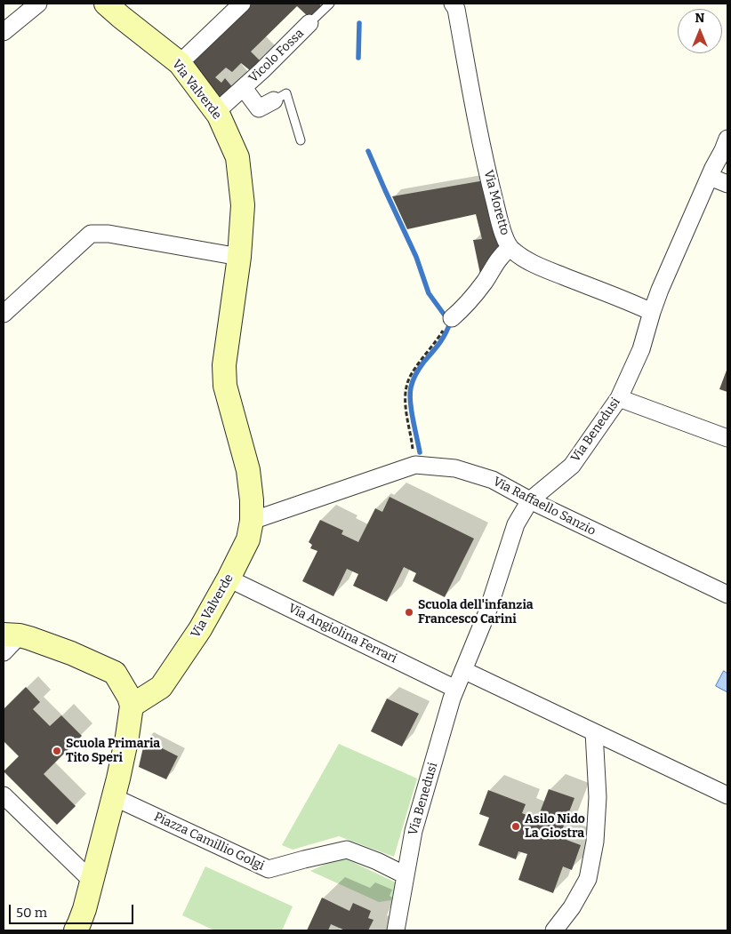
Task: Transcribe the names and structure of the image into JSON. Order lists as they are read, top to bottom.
{
  "streets": {
    "street": [
      "Vicolo Fossa",
      "Via Valverde",
      "Via Moretto",
      "Via Benedusi",
      "Via Raffaello Sanzio",
      "Via Angiolina Ferrari",
      "Piazza Camillio Golgi"
    ]
  },
  "crossings": [
    ["Vicolo Fossa", "Via Valverde"],
    ["Via Valverde", "Via Raffaello Sanzio"],
    ["Via Valverde", "Via Angiolina Ferrari"],
    ["Via Moretto", "Via Benedusi"],
    ["Via Benedusi", "Via Raffaello Sanzio"],
    ["Via Benedusi", "Via Angiolina Ferrari"],
    ["Via Benedusi", "Piazza Camillio Golgi"]
  ],
  "places": ["Scuola dell'infanzia Francesco Carini", "Scuola Primaria Tito Speri", "Asilo Nido La Giostra"],
  "scale_bar": "50 m",
  "north": "top"
}
